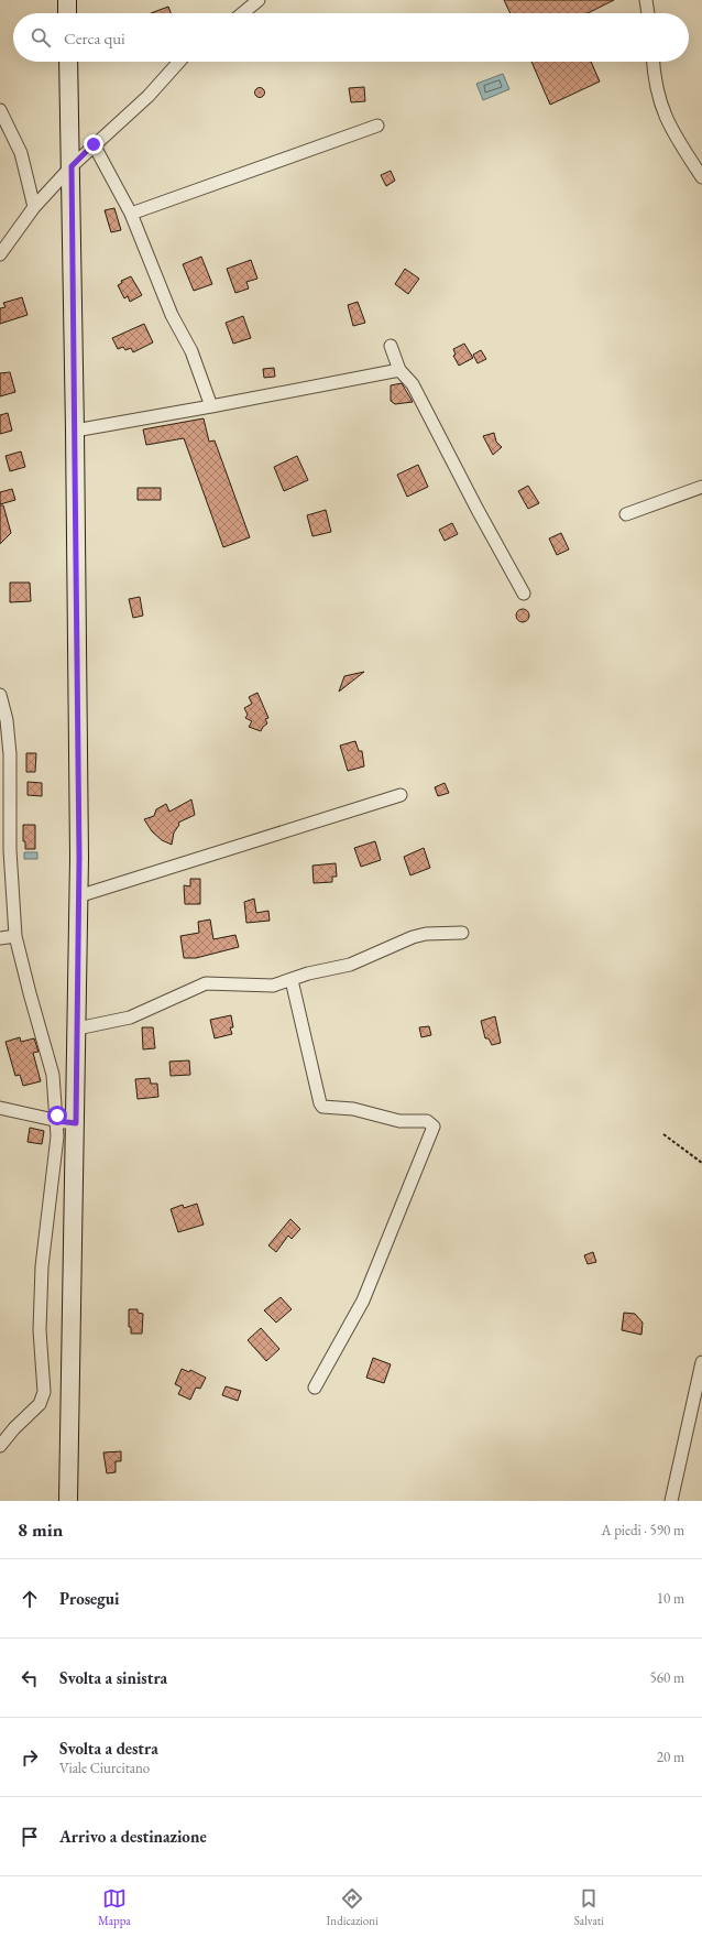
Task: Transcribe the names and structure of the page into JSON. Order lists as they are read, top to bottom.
{
  "page": {
    "search": "Cerca qui",
    "heading": ["8 min", "A piedi · 590 m"],
    "list": [
      ["Prosegui", "10 m"],
      ["Svolta a sinistra", "560 m"],
      ["Svolta a destra", "Viale Ciurcitano", "20 m"],
      "Arrivo a destinazione"
    ],
    "nav": ["Mappa", "Indicazioni", "Salvati"]
  }
}
